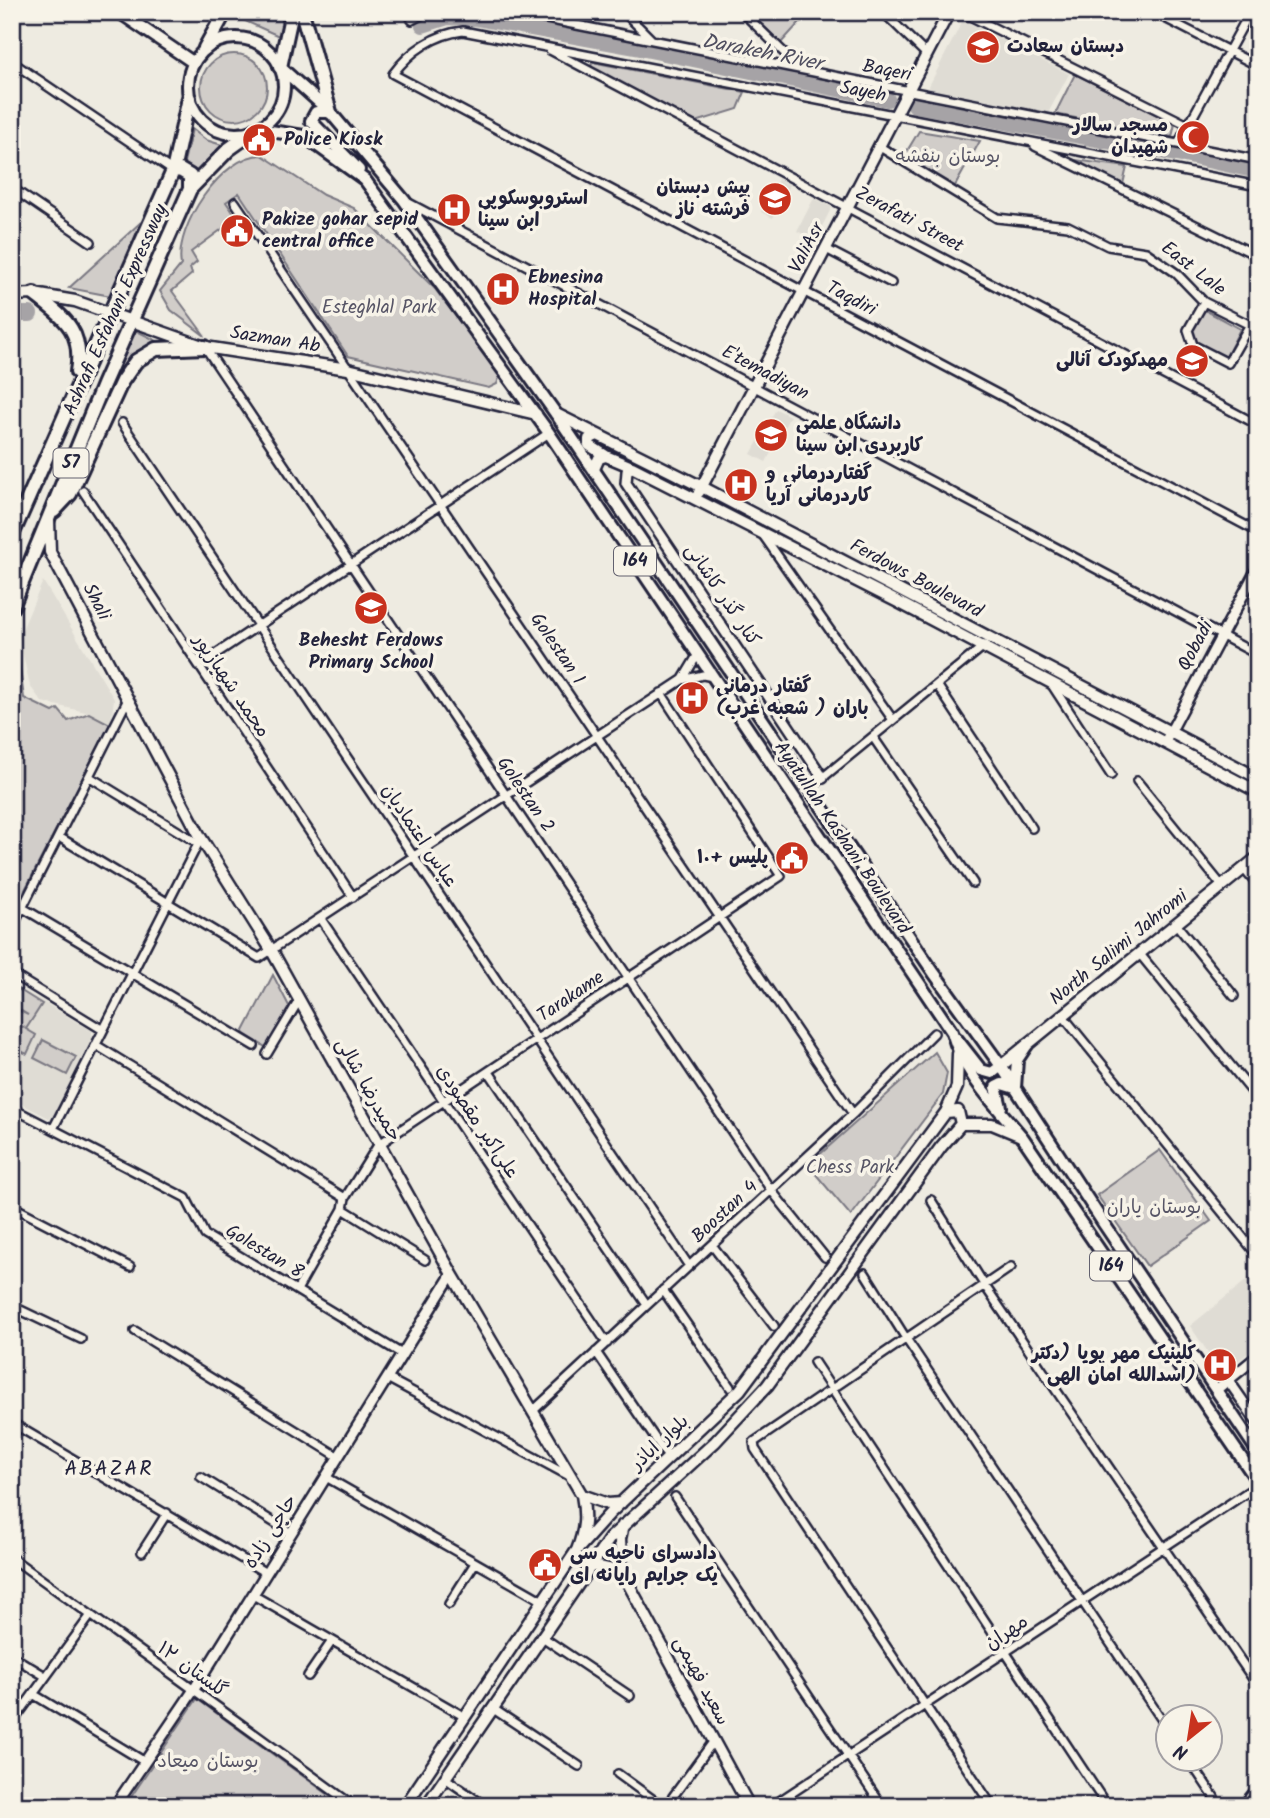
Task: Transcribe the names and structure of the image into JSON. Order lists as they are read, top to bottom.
{
  "streets": {
    "highway": ["Ashrafi Esfahani Expressway", "57"],
    "main road": [
      "ValiAsr",
      "Sazman Ab",
      "164",
      "Ferdows Boulevard",
      "Shali",
      "Ayatullah Kashani Boulevard",
      "North Salimi Jahromi",
      "حمیدرضا شالی",
      "بلوار اباذر",
      "سعید فهیمی"
    ],
    "street": [
      "Baqeri",
      "Sayeh",
      "Zerafati Street",
      "East Lale",
      "Taqdiri",
      "E'temadiyan",
      "کنار گذر کاشانی",
      "Qobadi",
      "Golestan 1",
      "محمد شهبازپور",
      "Golestan 2",
      "عباس اعتمادیان",
      "Tarakame",
      "علی‌اکبر مقصودی",
      "Boostan 4",
      "Golestan 8",
      "حاجی زاده",
      "مهران",
      "گلستان ۱۲"
    ]
  },
  "crossings": [
    ["Baqeri", "ValiAsr"],
    ["Sayeh", "Zerafati Street"],
    ["Sayeh", "ValiAsr"],
    ["Sayeh", "Taqdiri"],
    ["Zerafati Street", "ValiAsr"],
    ["ValiAsr", "East Lale"],
    ["ValiAsr", "Taqdiri"],
    ["ValiAsr", "E'temadiyan"],
    ["ValiAsr", "Ferdows Boulevard"],
    ["Ashrafi Esfahani Expressway", "Sazman Ab"],
    ["Ashrafi Esfahani Expressway", "Shali"],
    ["Ashrafi Esfahani Expressway", "Ayatullah Kashani Boulevard"],
    ["Sazman Ab", "Golestan 1"],
    ["Sazman Ab", "Golestan 2"],
    ["Sazman Ab", "Ayatullah Kashani Boulevard"],
    ["E'temadiyan", "Qobadi"],
    ["E'temadiyan", "Ayatullah Kashani Boulevard"],
    ["Ferdows Boulevard", "کنار گذر کاشانی"],
    ["Ferdows Boulevard", "Qobadi"],
    ["Ferdows Boulevard", "Ayatullah Kashani Boulevard"],
    ["Shali", "حمیدرضا شالی"],
    ["Golestan 1", "Tarakame"],
    ["Golestan 1", "Boostan 4"],
    ["Golestan 2", "Tarakame"],
    ["Golestan 2", "Boostan 4"],
    ["عباس اعتمادیان", "Tarakame"],
    ["عباس اعتمادیان", "Boostan 4"],
    ["Ayatullah Kashani Boulevard", "North Salimi Jahromi"],
    ["Ayatullah Kashani Boulevard", "بلوار اباذر"],
    ["Ayatullah Kashani Boulevard", "مهران"],
    ["Tarakame", "حمیدرضا شالی"],
    ["Tarakame", "علی‌اکبر مقصودی"],
    ["حمیدرضا شالی", "Boostan 4"],
    ["حمیدرضا شالی", "حاجی زاده"],
    ["علی‌اکبر مقصودی", "Boostan 4"],
    ["Golestan 8", "حاجی زاده"],
    ["حاجی زاده", "گلستان ۱۲"]
  ],
  "districts": ["ABAZAR"],
  "water": ["Darakeh River"],
  "parks": [
    "بوستان بنفشه",
    "Esteghlal Park",
    "Chess Park",
    "بوستان یاران",
    "بوستان میعاد"
  ],
  "places": {
    "school or university": [
      "دبستان سعادت",
      "پیش دبستان فرشته ناز",
      "مهدکودک آنالی",
      "دانشگاه علمی کاربردی ابن سینا",
      "Behesht Ferdows Primary School"
    ],
    "mosque": ["مسجد سالار شهیدان"],
    "public building": [
      "Police Kiosk",
      "Pakize gohar sepid central office",
      "پلیس +۱۰",
      "دادسرای ناحیه سی یک جرایم رایانه ای"
    ],
    "hospital": [
      "استروبوسکوپی ابن سینا",
      "Ebnesina Hospital",
      "گفتاردرمانی و کاردرمانی آریا",
      "گفتار درمانی باران ( شعبه غرب)",
      "کلینیک مهر پویا (دکتر اسدالله امان الهی)"
    ]
  },
  "north": "bottom left"
}
